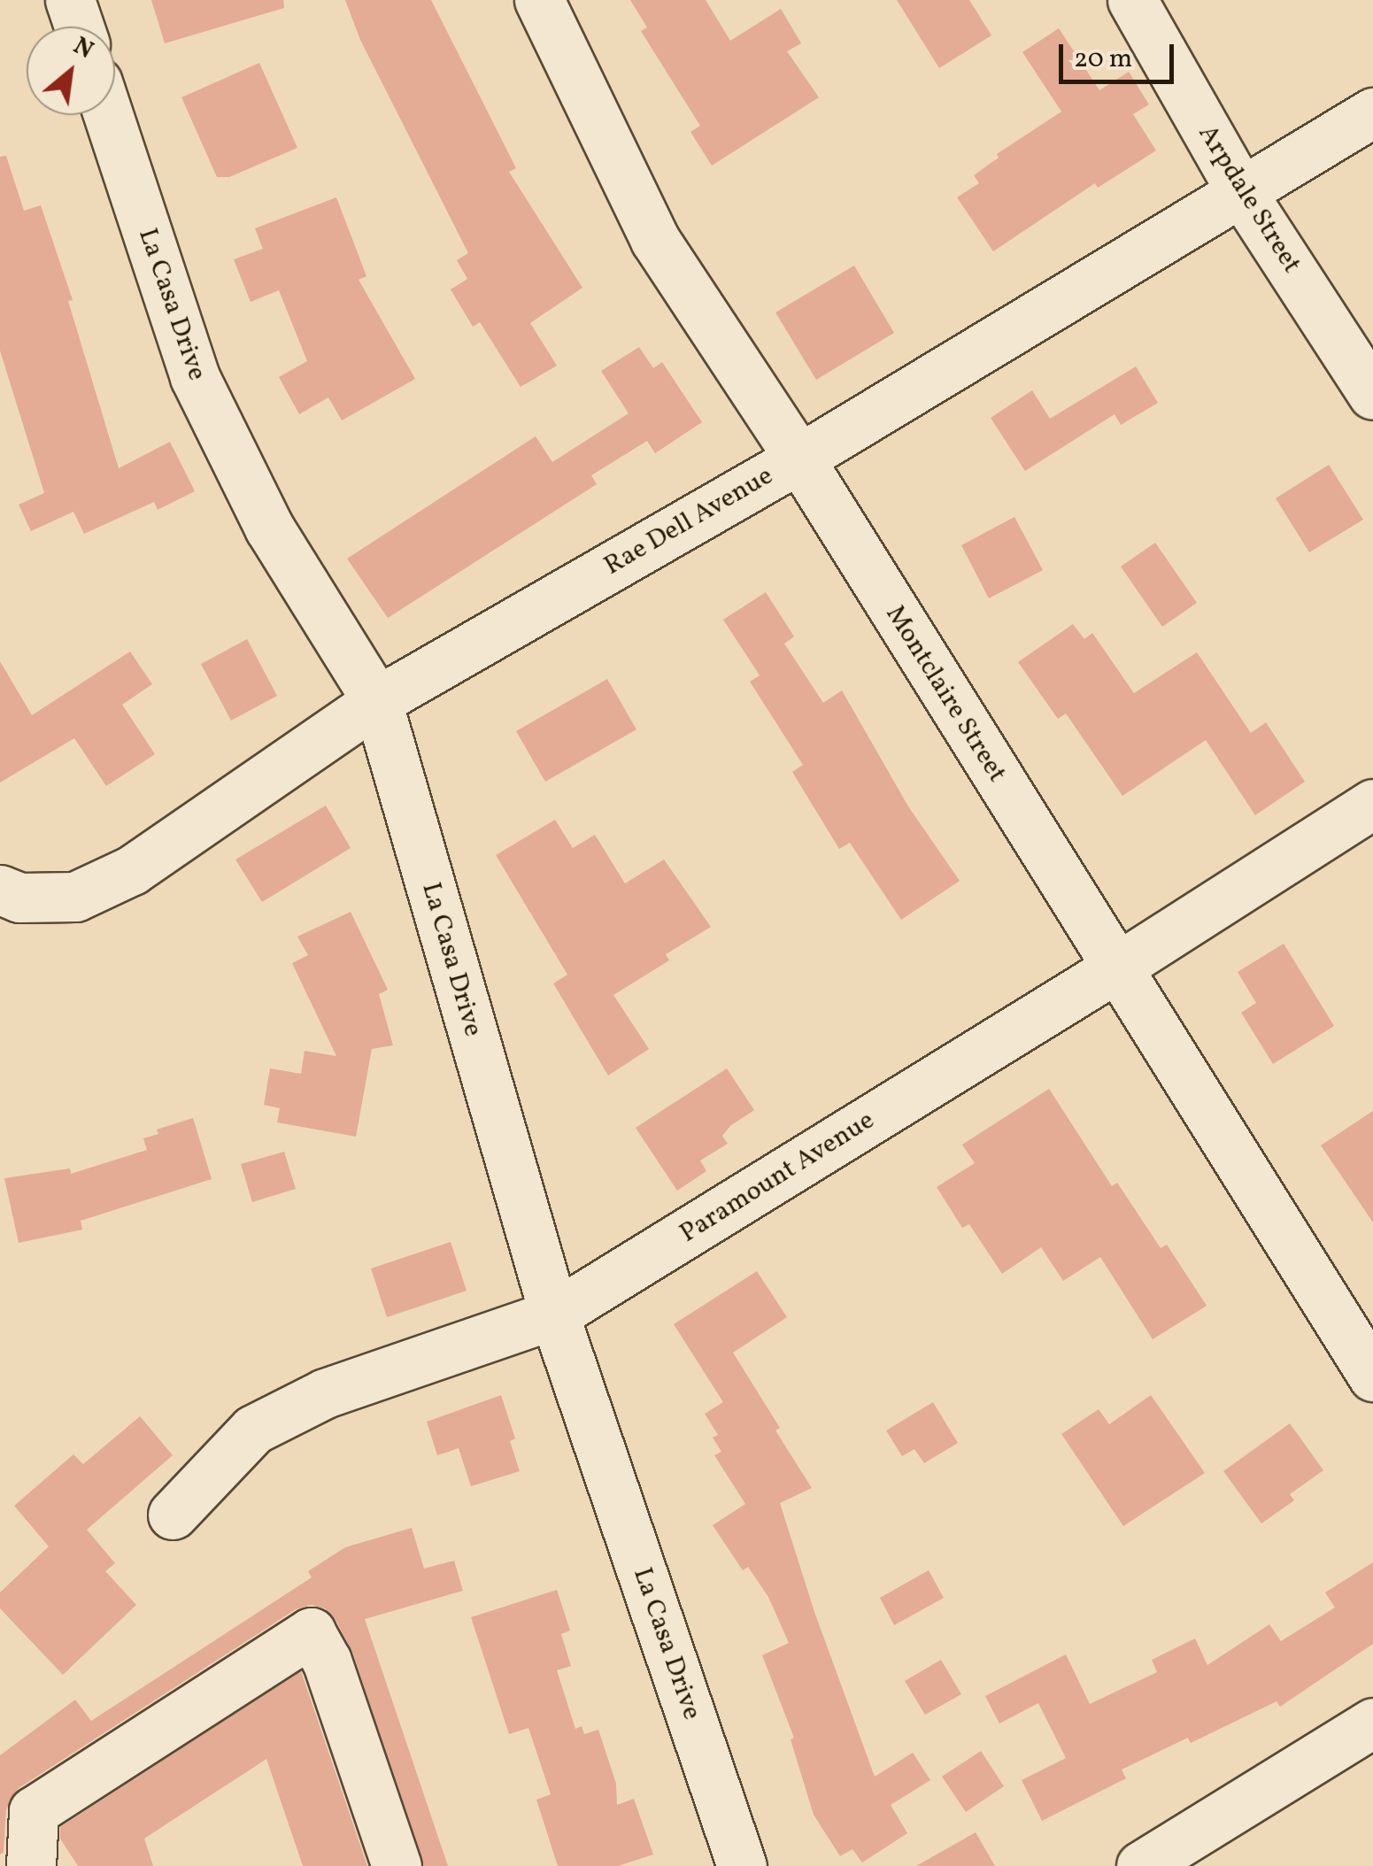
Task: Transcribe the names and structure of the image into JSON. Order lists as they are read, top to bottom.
{
  "streets": {
    "street": [
      "Arpdale Street",
      "La Casa Drive",
      "Rae Dell Avenue",
      "Montclaire Street",
      "Paramount Avenue"
    ]
  },
  "crossings": [
    ["Arpdale Street", "Rae Dell Avenue"],
    ["La Casa Drive", "Rae Dell Avenue"],
    ["La Casa Drive", "Paramount Avenue"],
    ["Rae Dell Avenue", "Montclaire Street"],
    ["Montclaire Street", "Paramount Avenue"]
  ],
  "scale_bar": "20 m",
  "north": "top right"
}
